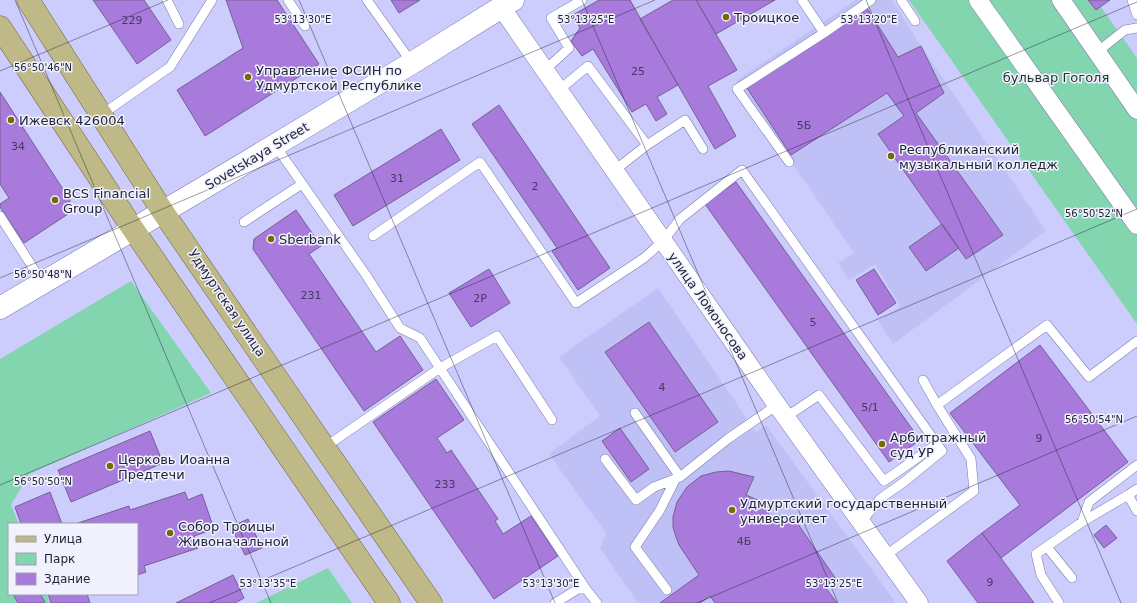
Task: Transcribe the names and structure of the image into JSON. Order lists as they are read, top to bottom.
{
  "streets": {
    "main road": ["Sovetskaya Street", "Удмуртская улица"],
    "street": ["улица Ломоносова"]
  },
  "crossings": [
    ["Sovetskaya Street", "Удмуртская улица"],
    ["Sovetskaya Street", "улица Ломоносова"]
  ],
  "parks": ["бульвар Гоголя"],
  "places": [
    "Троицкое",
    "Управление ФСИН по Удмуртской Республике",
    "Ижевск 426004",
    "Республиканский музыкальный колледж",
    "BCS Financial Group",
    "Sberbank",
    "Арбитражный суд УР",
    "Церковь Иоанна Предтечи",
    "Удмуртский государственный университет",
    "Собор Троицы Живоначальной"
  ],
  "house_numbers": [
    "229",
    "25",
    "5Б",
    "34",
    "31",
    "2",
    "231",
    "2Р",
    "5",
    "4",
    "5/1",
    "9",
    "233",
    "4Б",
    "9"
  ],
  "legend": ["Улица", "Парк", "Здание"],
  "coordinates": [
    "53°13'30\"E",
    "53°13'25\"E",
    "53°13'20\"E",
    "56°50'46\"N",
    "56°50'52\"N",
    "56°50'48\"N",
    "56°50'54\"N",
    "56°50'50\"N",
    "53°13'35\"E"
  ]
}
